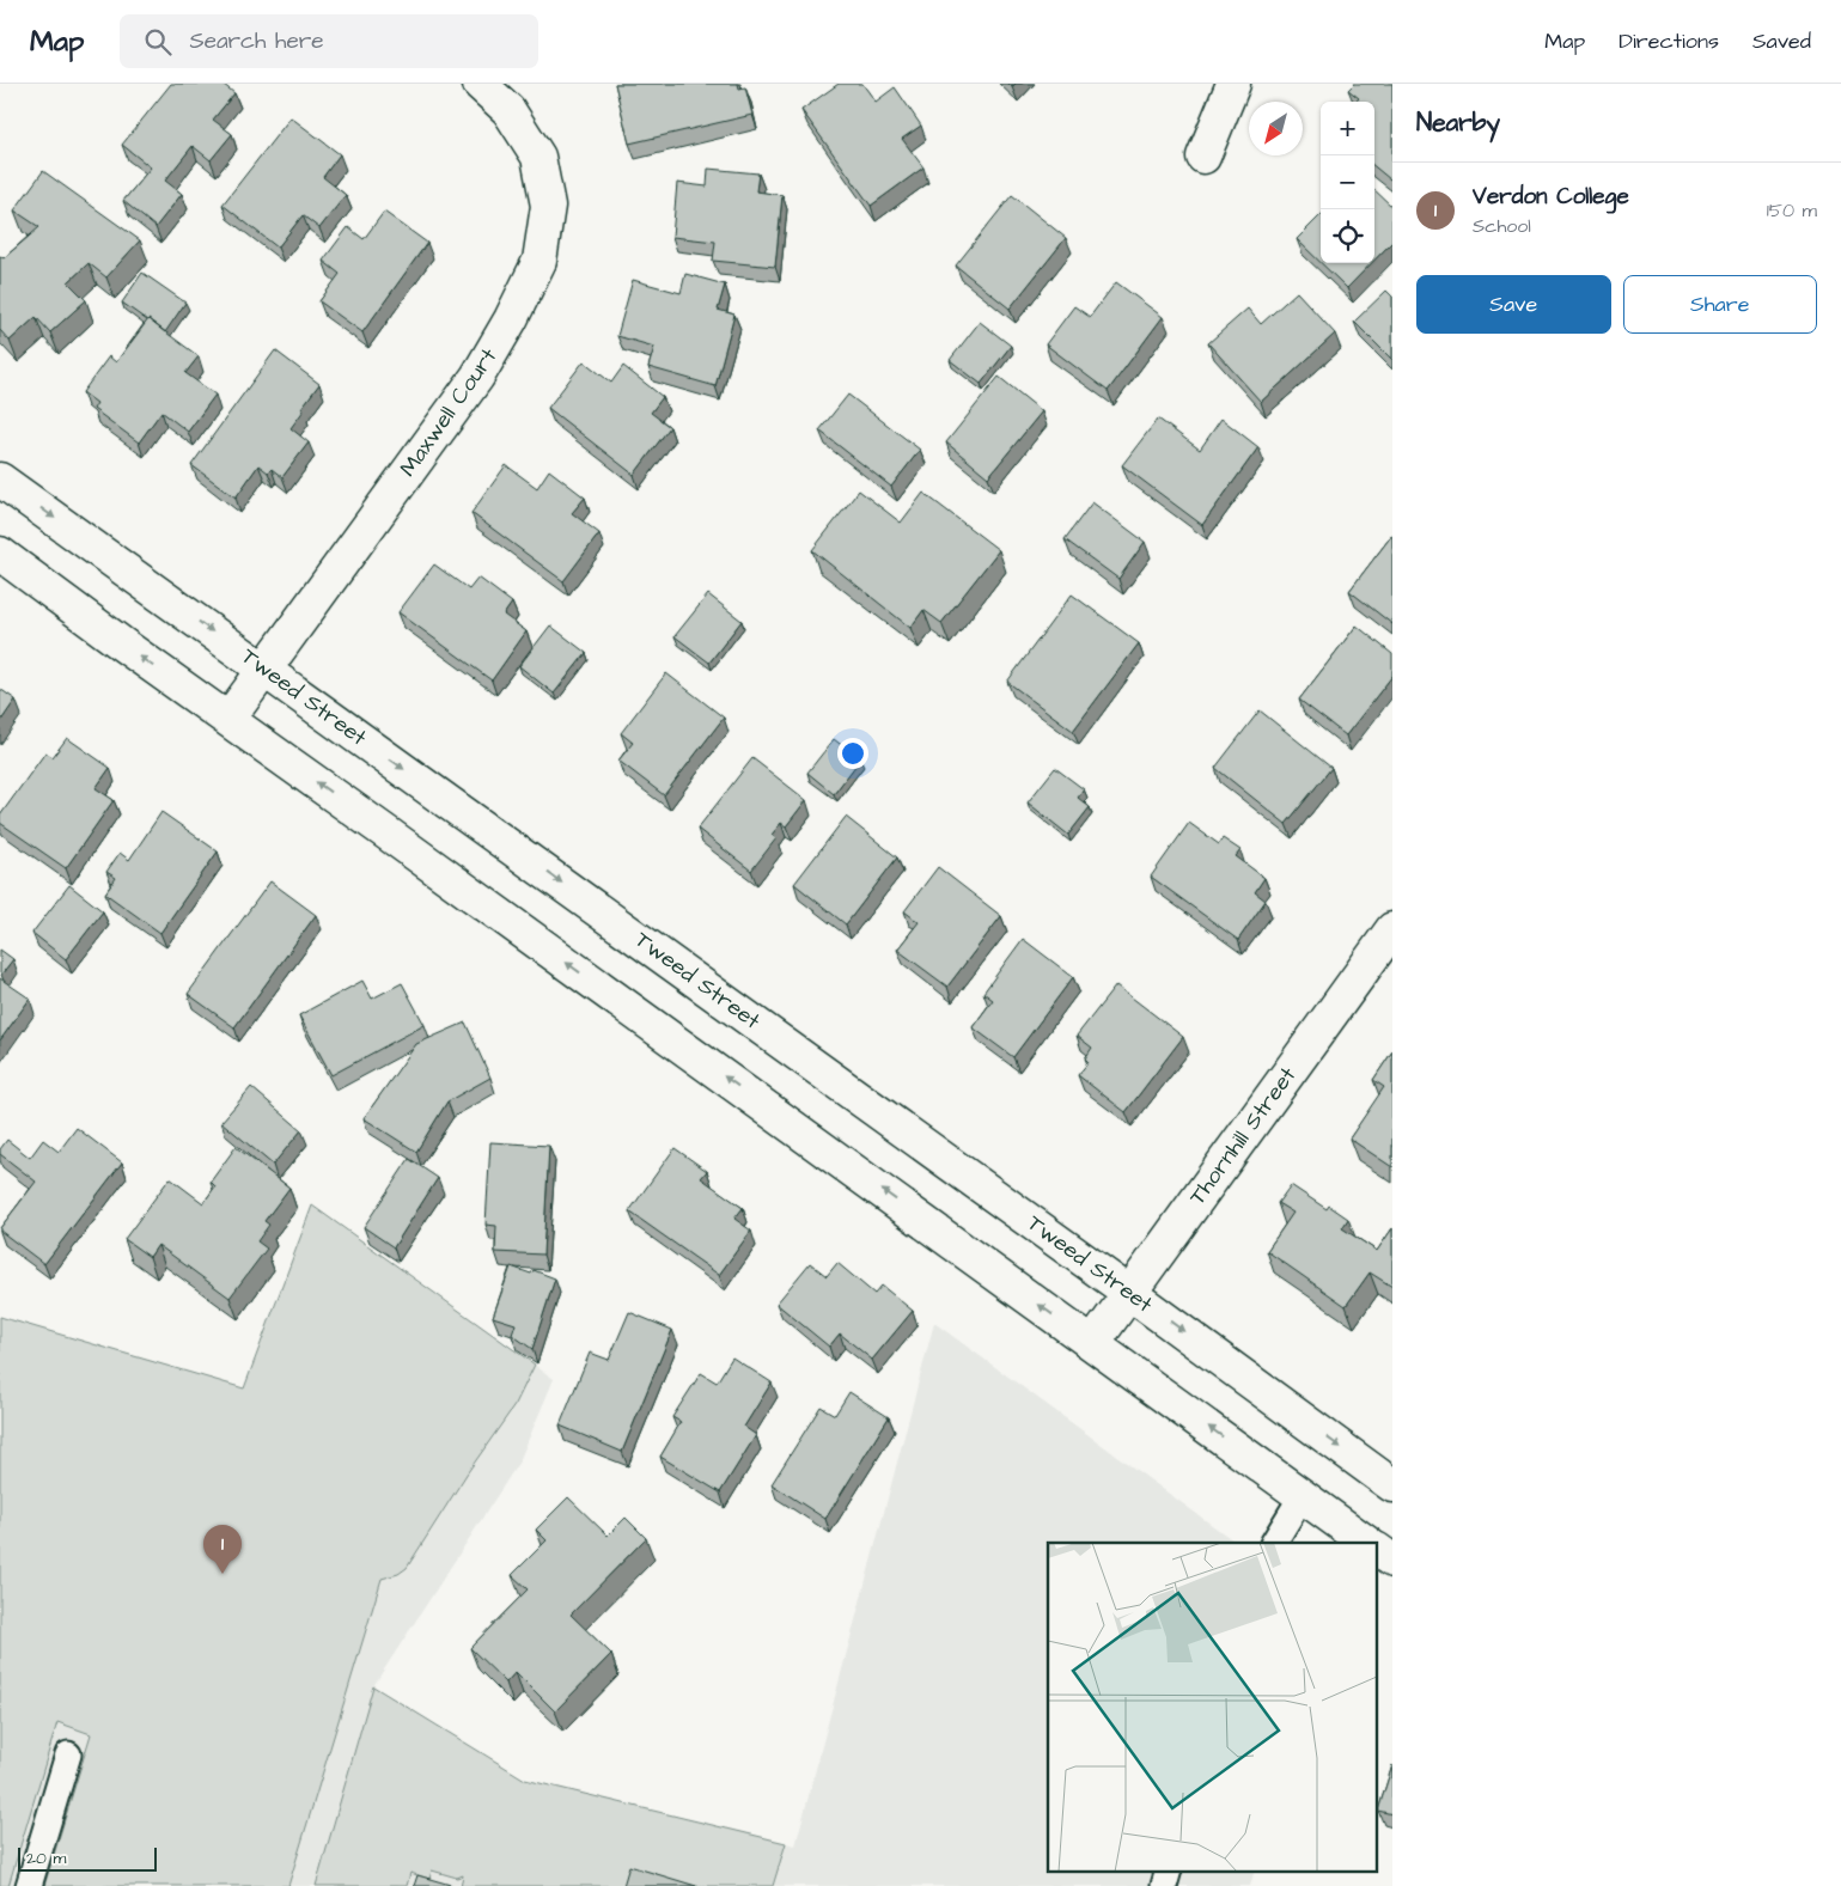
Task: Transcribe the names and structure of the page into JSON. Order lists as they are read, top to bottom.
{
  "streets": {
    "main road": ["Maxwell Court", "Tweed Street", "Thornhill Street"]
  },
  "crossings": [
    ["Maxwell Court", "Tweed Street"],
    ["Tweed Street", "Thornhill Street"]
  ],
  "scale_bar": "20 m",
  "north": "bottom left",
  "page": {
    "header": "Map",
    "search": "Search here",
    "nav": ["Map", "Directions", "Saved"],
    "heading": "Nearby",
    "map_buttons": ["+", "−"],
    "list": [
      {
        "mark": "1",
        "name": "Verdon College",
        "note": "School",
        "value": "150 m"
      }
    ],
    "buttons": ["Save", "Share"],
    "pins": "1",
    "scale": "20 m"
  }
}
